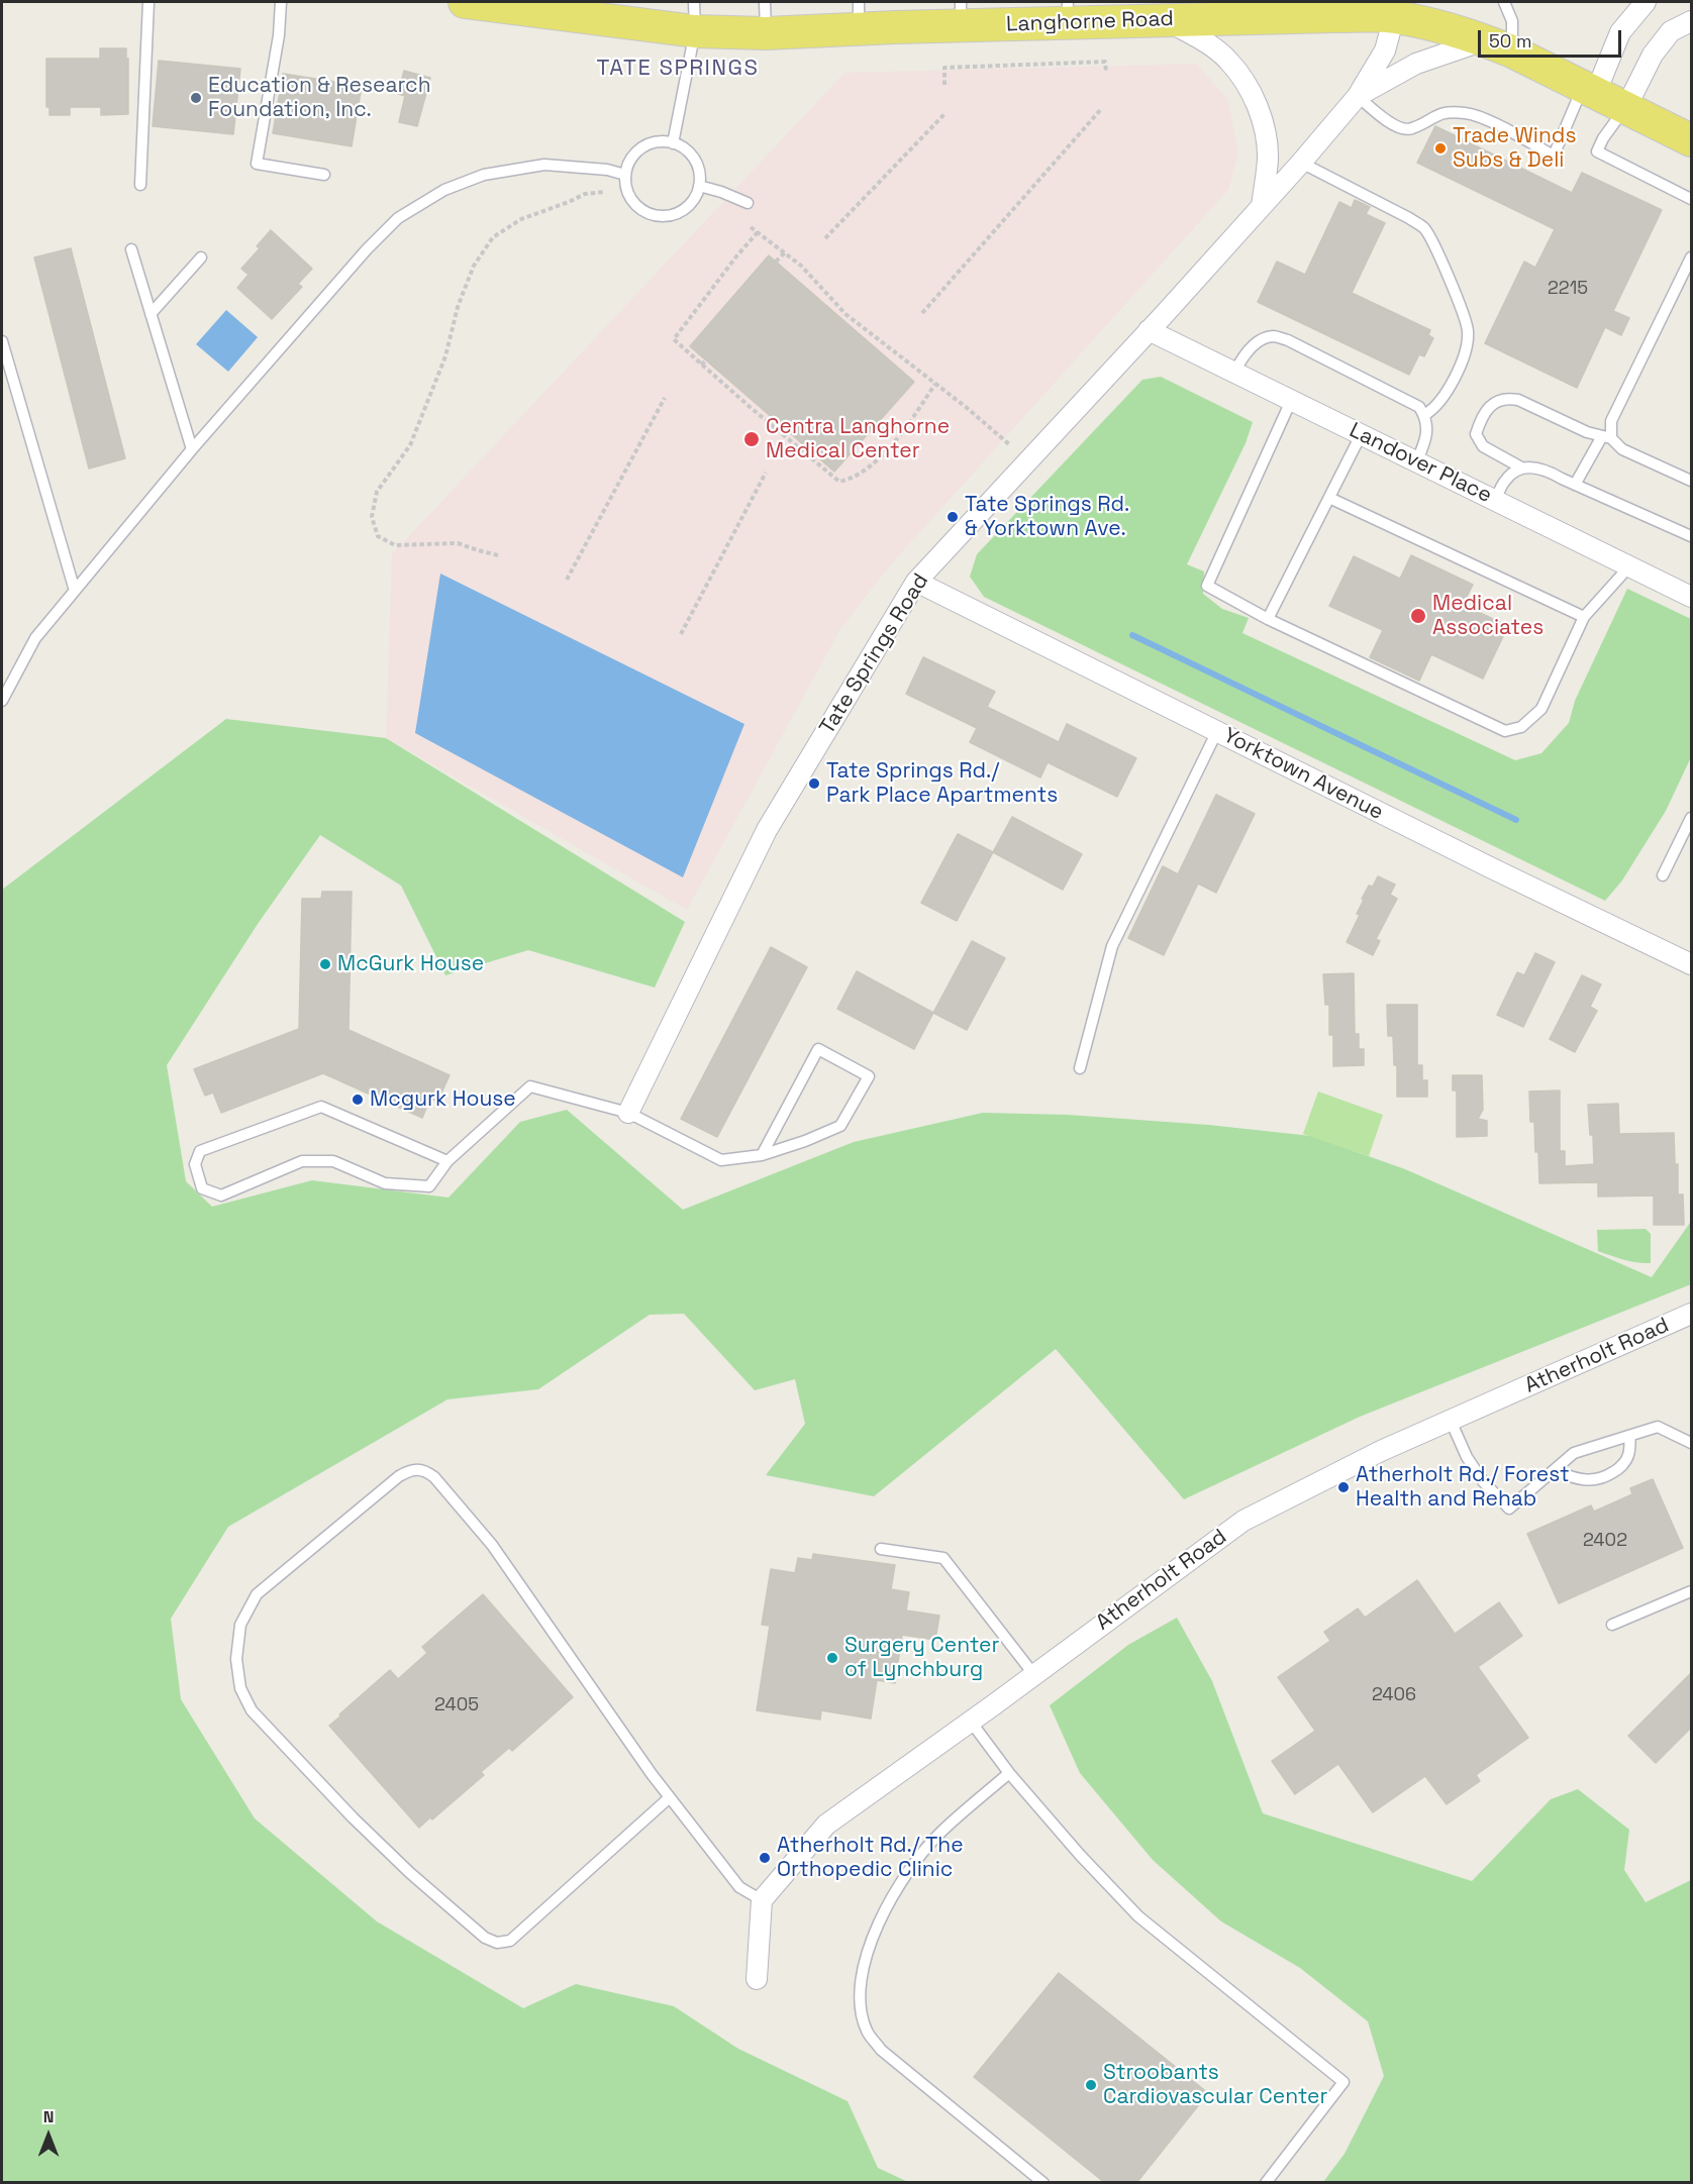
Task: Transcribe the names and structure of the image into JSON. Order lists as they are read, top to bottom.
{
  "streets": {
    "main road": ["Langhorne Road"],
    "street": [
      "Landover Place",
      "Tate Springs Road",
      "Yorktown Avenue",
      "Atherholt Road"
    ]
  },
  "crossings": [
    ["Langhorne Road", "Tate Springs Road"],
    ["Landover Place", "Tate Springs Road"],
    ["Tate Springs Road", "Yorktown Avenue"]
  ],
  "districts": ["TATE SPRINGS"],
  "places": [
    "Education & Research Foundation, Inc.",
    "Trade Winds Subs & Deli",
    "Centra Langhorne Medical Center",
    "Tate Springs Rd. & Yorktown Ave.",
    "Medical Associates",
    "Tate Springs Rd./ Park Place Apartments",
    "McGurk House",
    "Mcgurk House",
    "Atherholt Rd./ Forest Health and Rehab",
    "Surgery Center of Lynchburg",
    "Atherholt Rd./ The Orthopedic Clinic",
    "Stroobants Cardiovascular Center"
  ],
  "house_numbers": [
    "2215",
    "2402",
    "2406",
    "2405"
  ],
  "scale_bar": "50 m",
  "north": "top"
}
